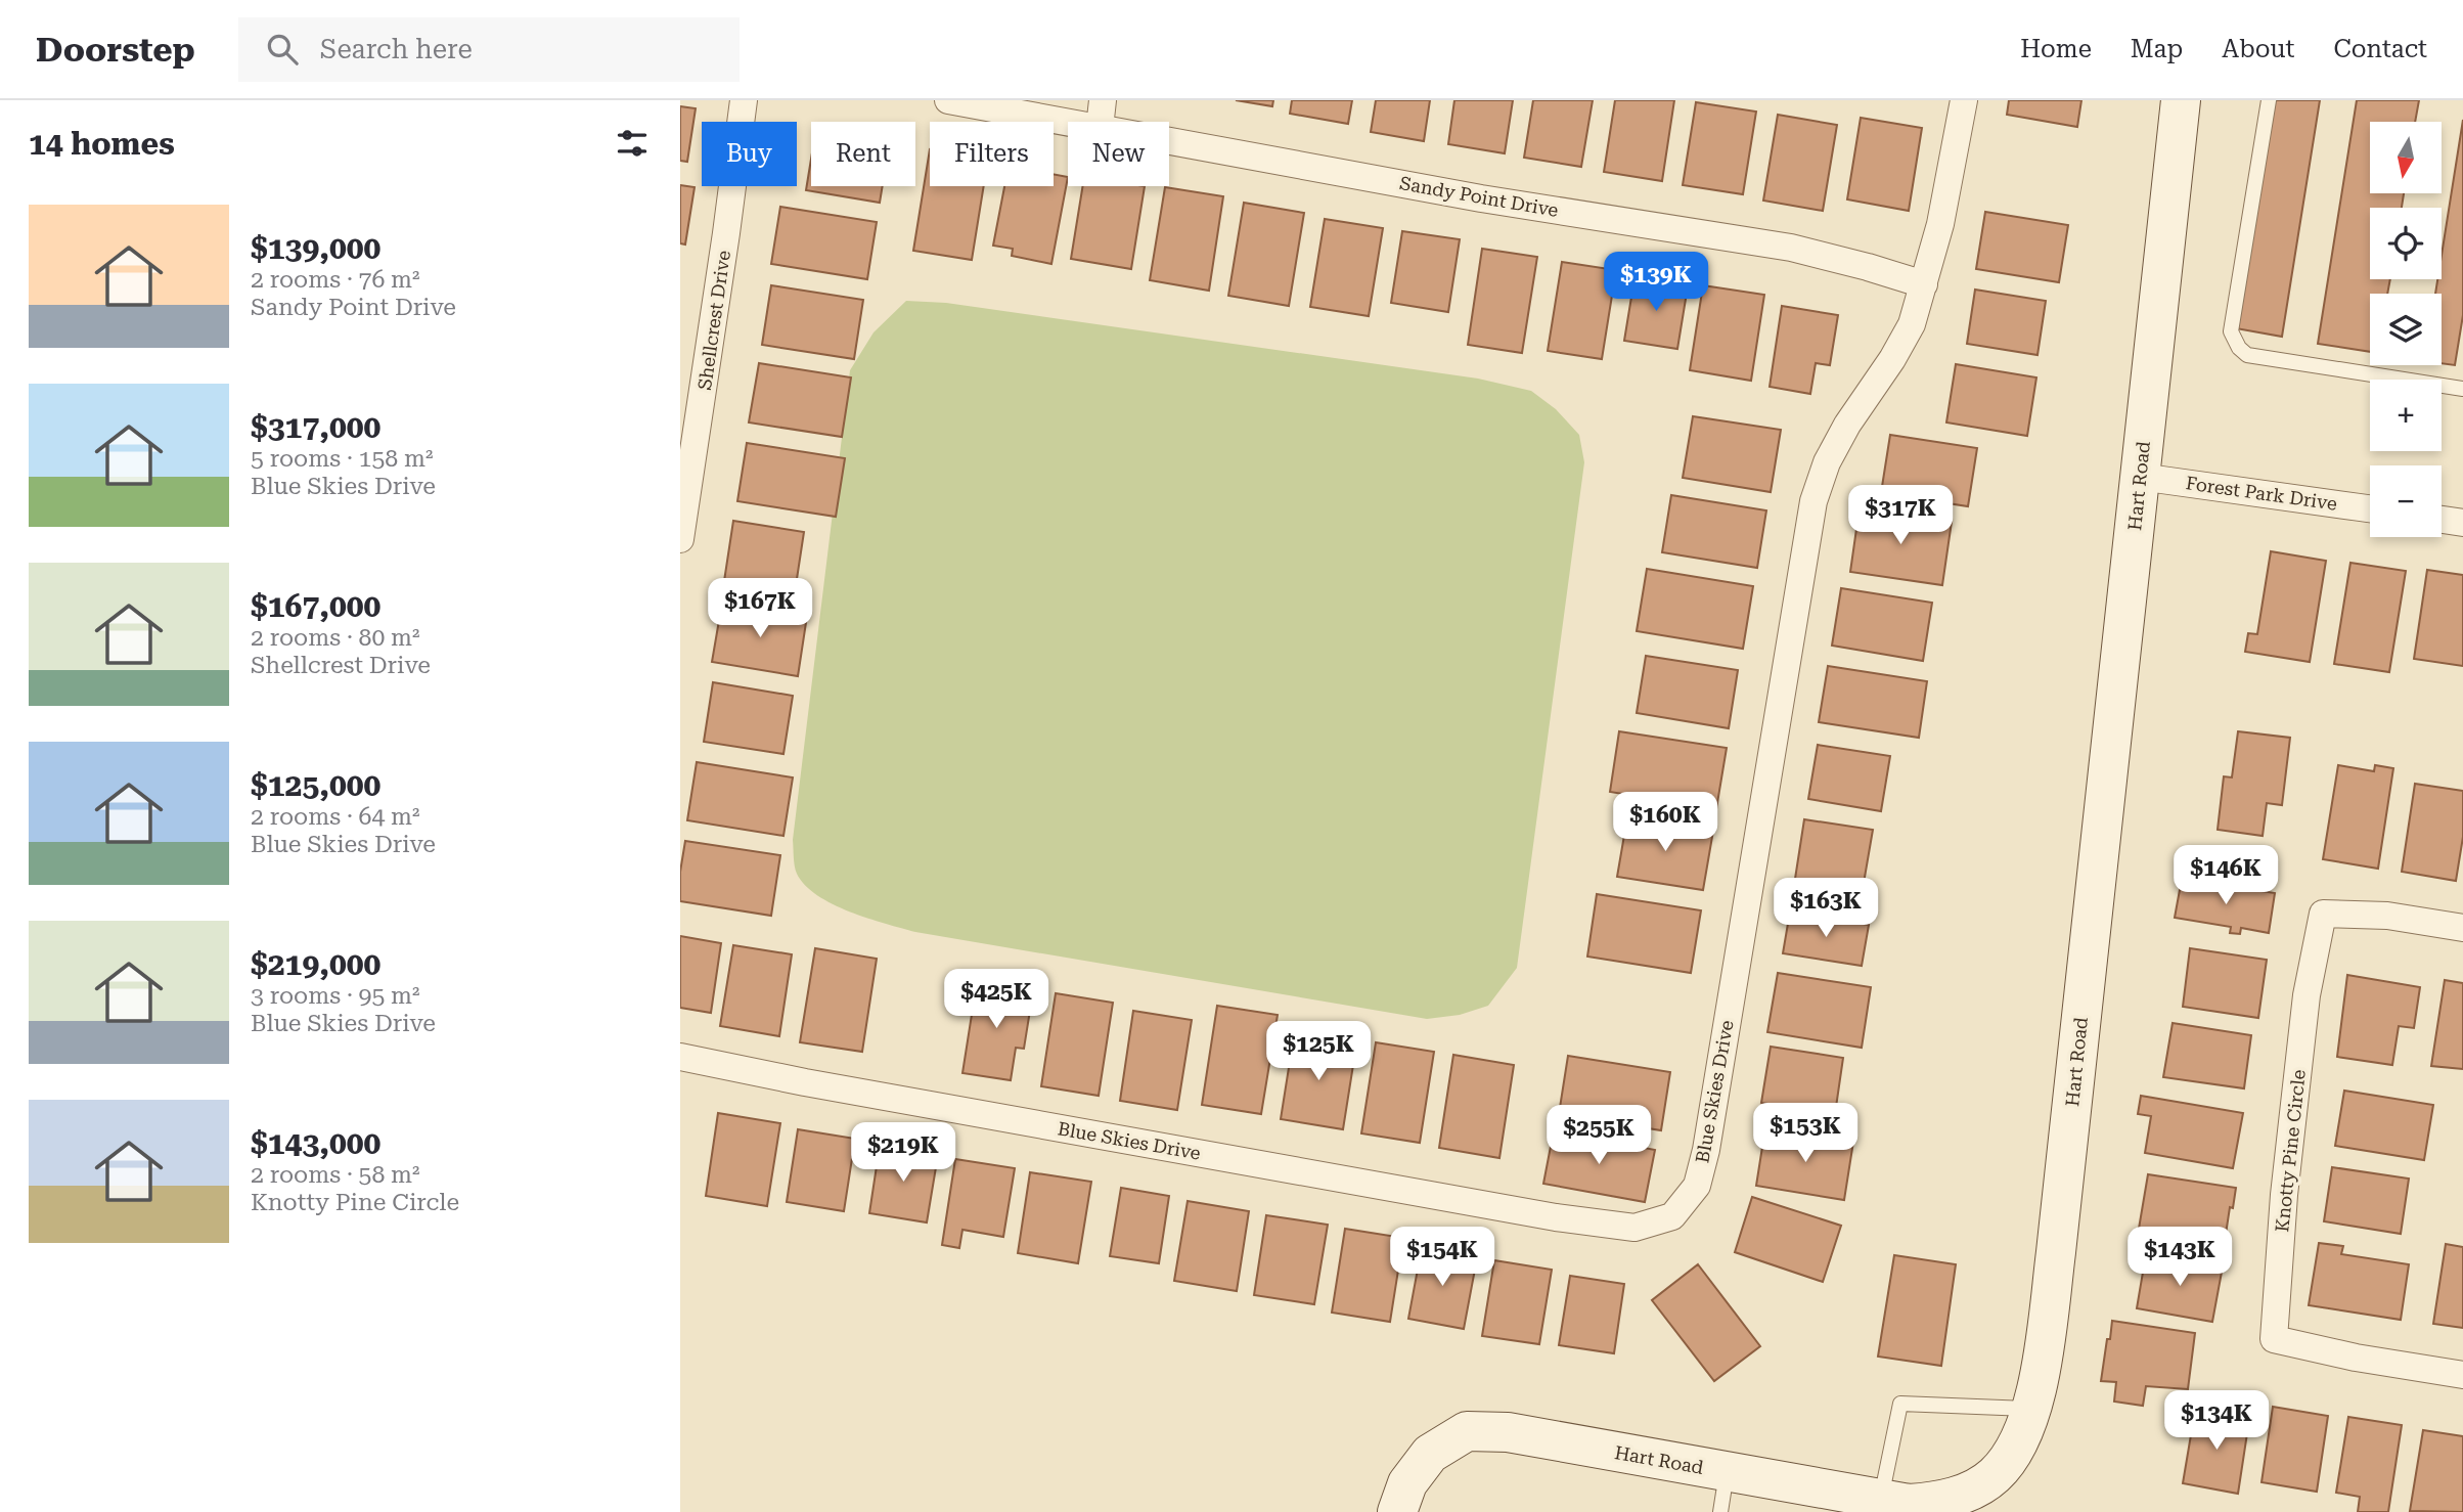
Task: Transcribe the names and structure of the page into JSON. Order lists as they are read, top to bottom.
{
  "streets": {
    "street": [
      "Sandy Point Drive",
      "Shellcrest Drive",
      "Hart Road",
      "Forest Park Drive",
      "Blue Skies Drive",
      "Knotty Pine Circle"
    ]
  },
  "crossings": [
    ["Sandy Point Drive", "Blue Skies Drive"],
    ["Hart Road", "Forest Park Drive"]
  ],
  "north": "bottom",
  "page": {
    "header": "Doorstep",
    "search": "Search here",
    "nav": [
      "Home",
      "Map",
      "About",
      "Contact"
    ],
    "heading": "14 homes",
    "map_buttons": ["+", "−"],
    "chip": [
      "Buy",
      "Rent",
      "Filters",
      "New"
    ],
    "list": [
      {
        "name": "$139,000",
        "note": "2 rooms · 76 m² · Sandy Point Drive"
      },
      {
        "name": "$317,000",
        "note": "5 rooms · 158 m² · Blue Skies Drive"
      },
      {
        "name": "$167,000",
        "note": "2 rooms · 80 m² · Shellcrest Drive"
      },
      {
        "name": "$125,000",
        "note": "2 rooms · 64 m² · Blue Skies Drive"
      },
      {
        "name": "$219,000",
        "note": "3 rooms · 95 m² · Blue Skies Drive"
      },
      {
        "name": "$143,000",
        "note": "2 rooms · 58 m² · Knotty Pine Circle"
      }
    ],
    "price": [
      "$139K",
      "$317K",
      "$167K",
      "$160K",
      "$146K",
      "$163K",
      "$425K",
      "$125K",
      "$153K",
      "$255K",
      "$219K",
      "$154K",
      "$143K",
      "$134K"
    ]
  }
}
